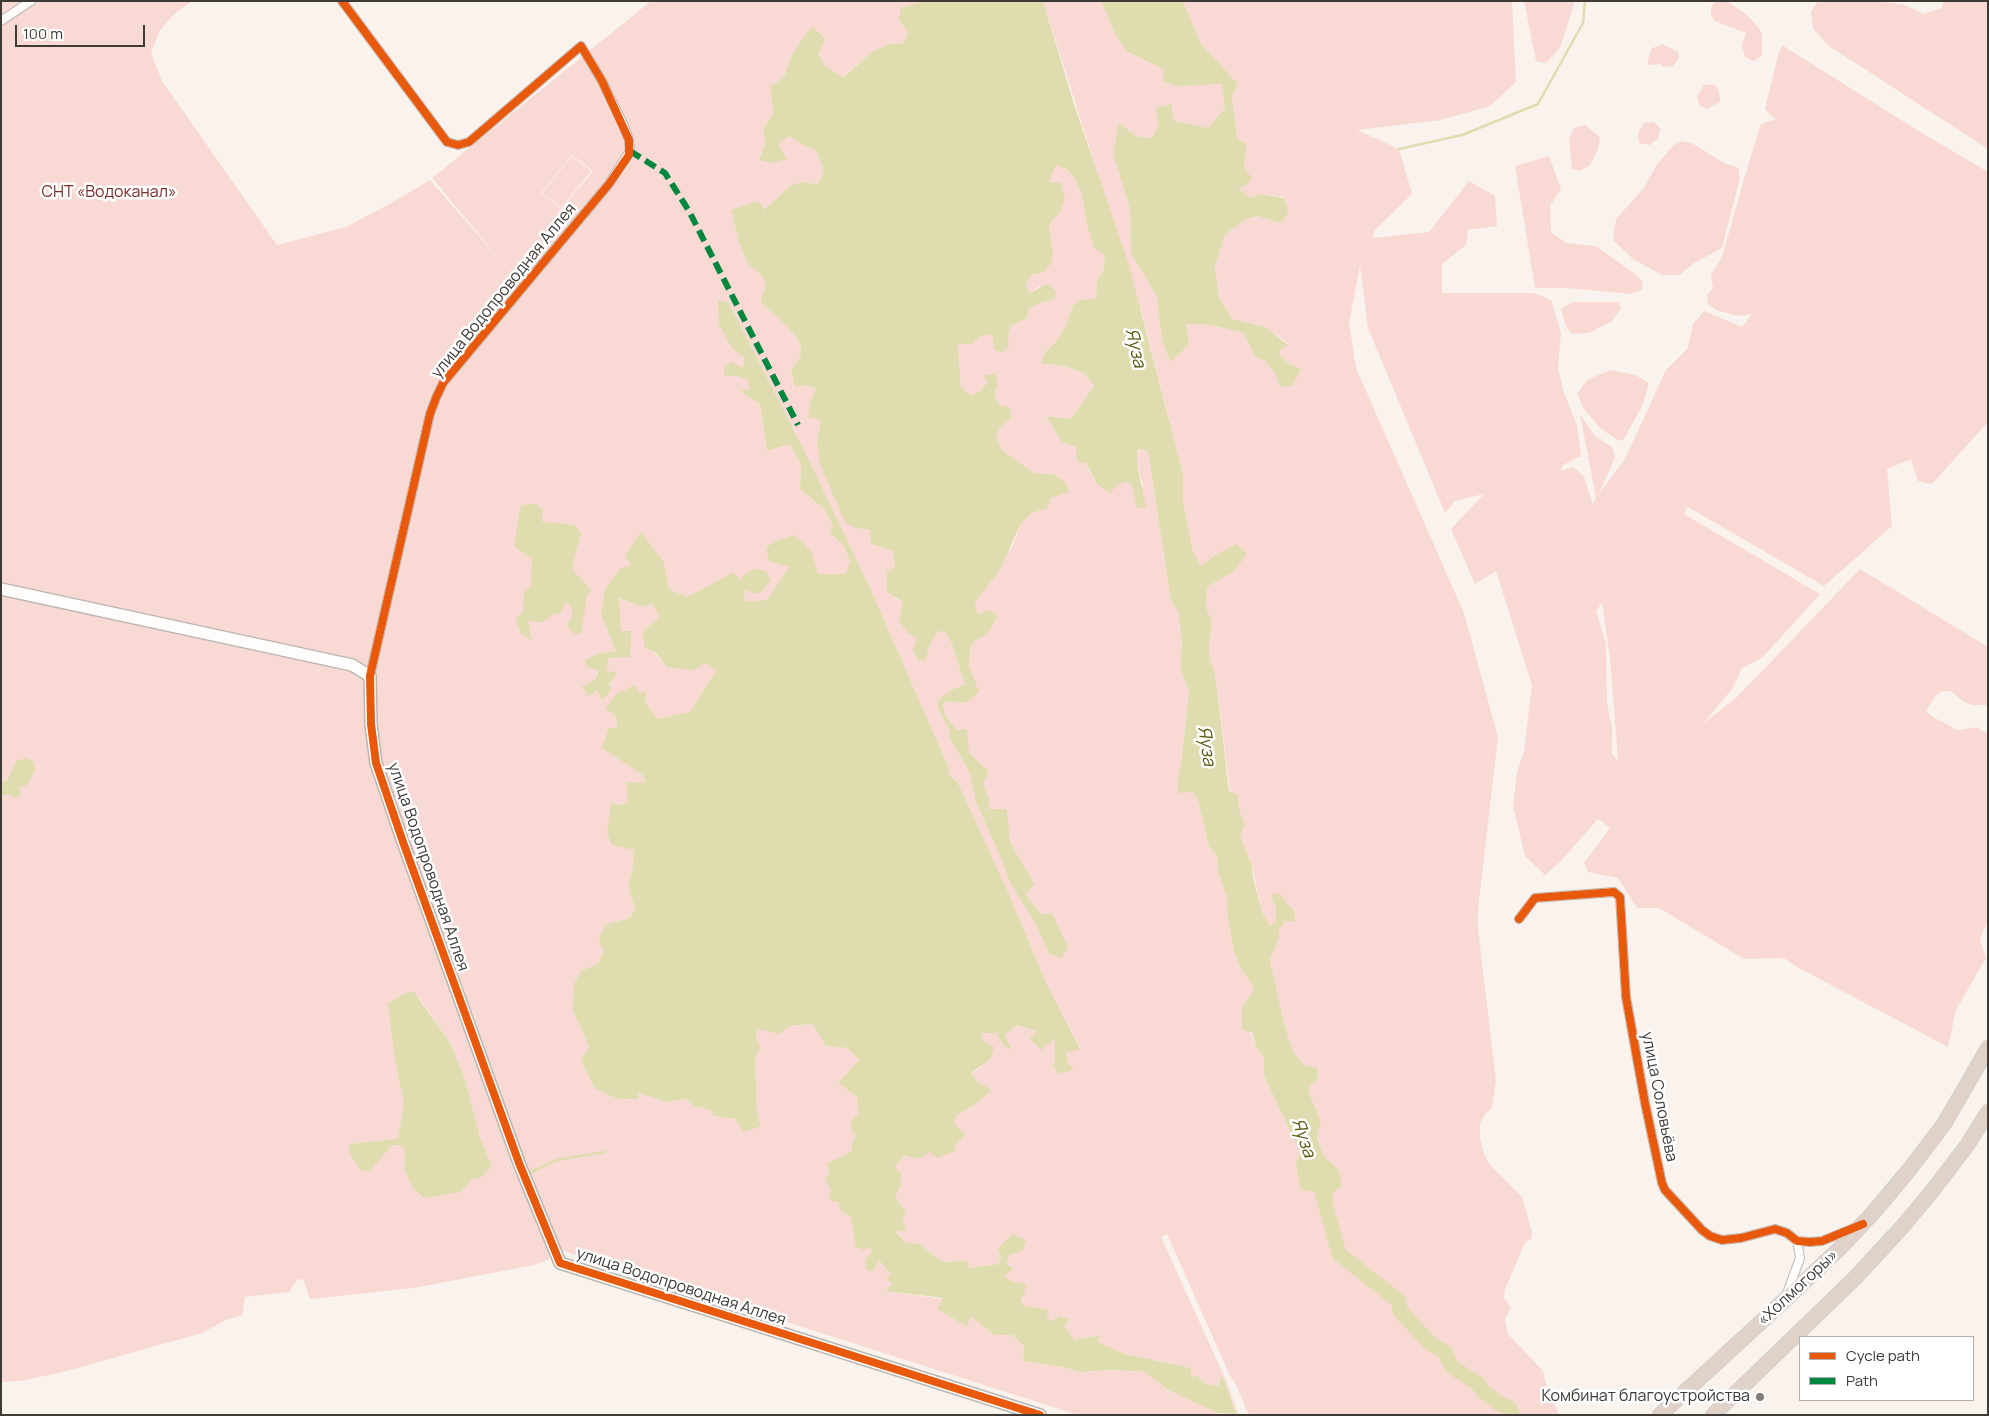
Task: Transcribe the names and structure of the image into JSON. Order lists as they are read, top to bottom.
{
  "streets": {
    "highway": ["«Холмогоры»"],
    "street": ["улица Водопроводная Аллея", "улица Соловьёва"]
  },
  "water": ["Яуза"],
  "parks": ["СНТ «Водоканал»"],
  "places": ["Комбинат благоустройства"],
  "legend": ["Cycle path", "Path"],
  "scale_bar": "100 m"
}
